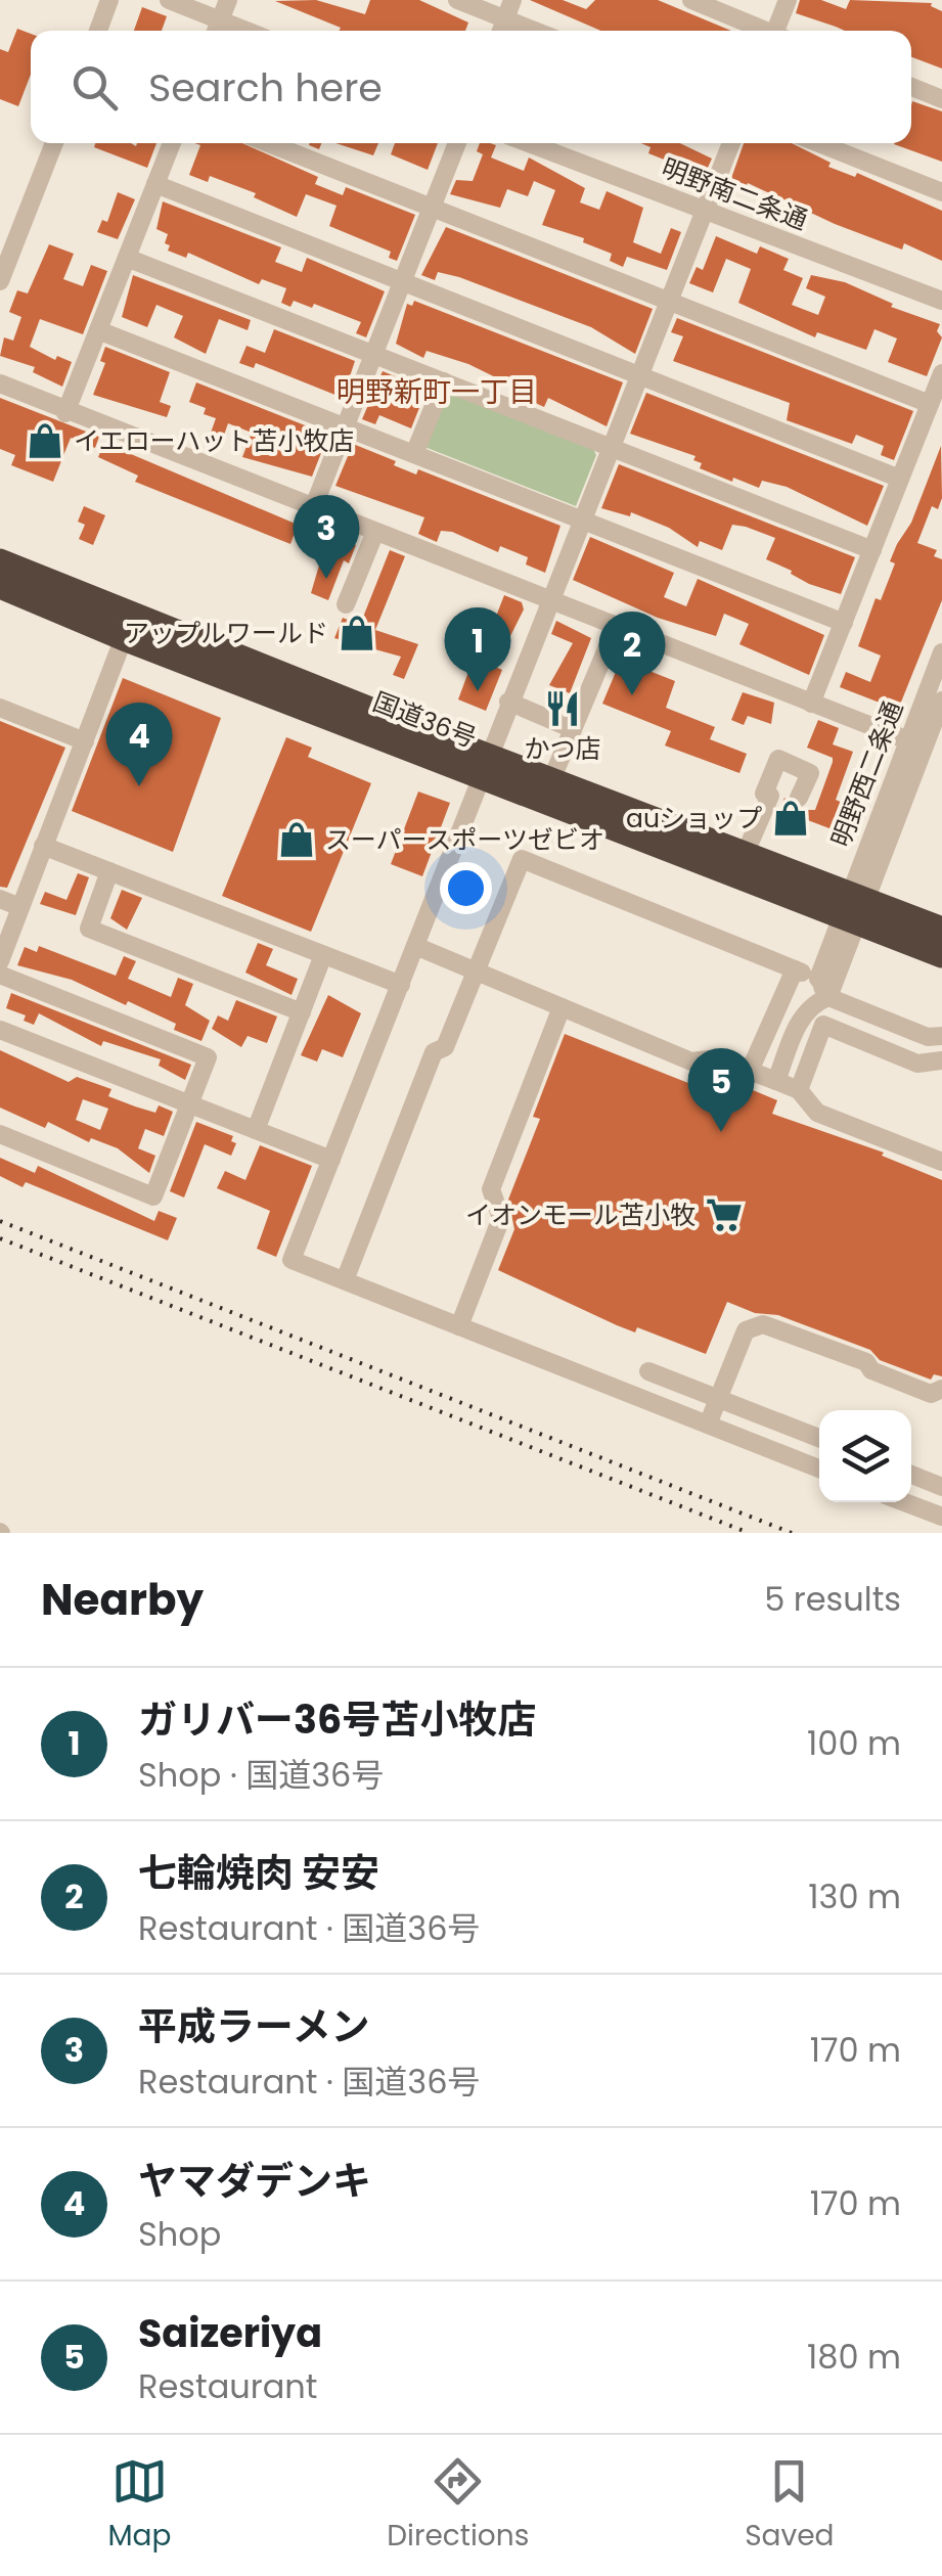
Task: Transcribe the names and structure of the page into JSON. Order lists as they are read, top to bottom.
{
  "streets": {
    "highway": ["国道36号"],
    "street": ["明野南二条通", "明野西二条通"]
  },
  "crossings": [
    ["国道36号", "明野西二条通"]
  ],
  "districts": ["明野新町一丁目"],
  "places": {
    "shop": [
      "イエローハット苫小牧店",
      "アップルワールド",
      "auショップ",
      "スーパースポーツゼビオ"
    ],
    "restaurant": ["かつ店"],
    "supermarket": ["イオンモール苫小牧"]
  },
  "page": {
    "search": "Search here",
    "pins": [
      "3",
      "1",
      "2",
      "4",
      "5"
    ],
    "heading": ["Nearby", "5 results"],
    "list": [
      {
        "mark": "1",
        "name": "ガリバー36号苫小牧店",
        "note": "Shop · 国道36号",
        "value": "100 m"
      },
      {
        "mark": "2",
        "name": "七輪焼肉 安安",
        "note": "Restaurant · 国道36号",
        "value": "130 m"
      },
      {
        "mark": "3",
        "name": "平成ラーメン",
        "note": "Restaurant · 国道36号",
        "value": "170 m"
      },
      {
        "mark": "4",
        "name": "ヤマダデンキ",
        "note": "Shop",
        "value": "170 m"
      },
      {
        "mark": "5",
        "name": "Saizeriya",
        "note": "Restaurant",
        "value": "180 m"
      }
    ],
    "nav": ["Map", "Directions", "Saved"]
  }
}
